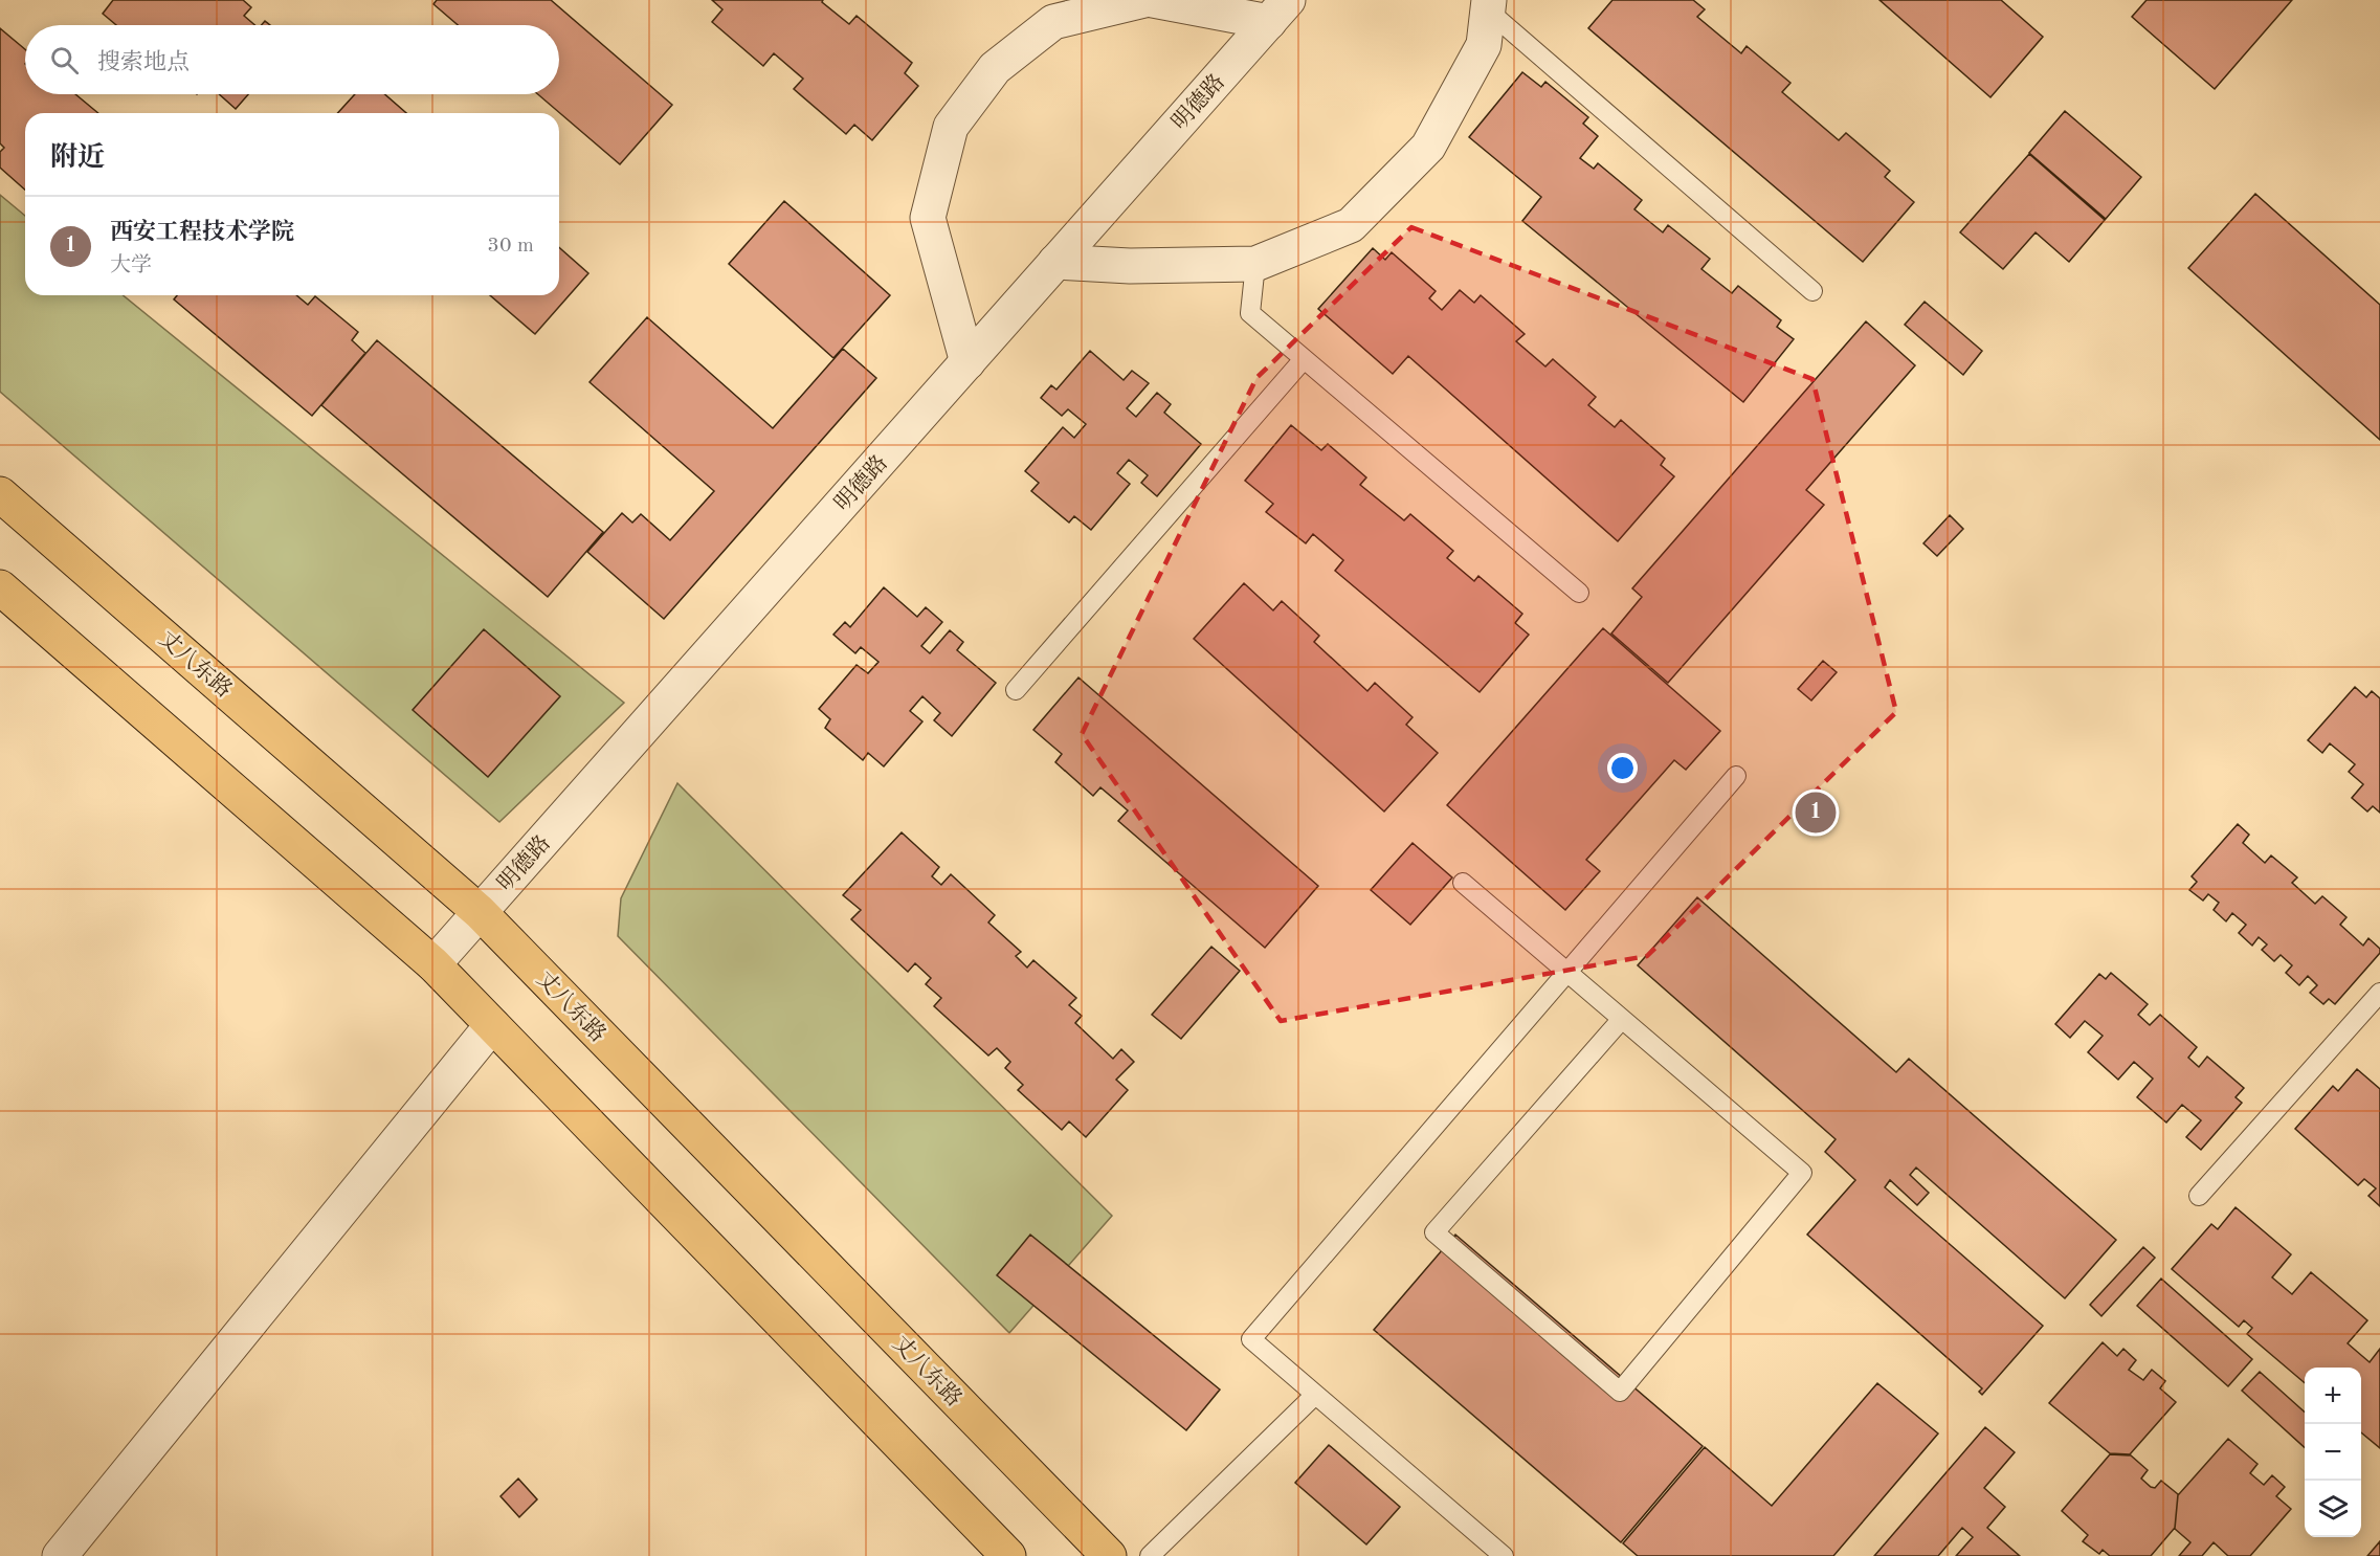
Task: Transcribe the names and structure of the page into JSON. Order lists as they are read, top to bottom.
{
  "streets": {
    "main road": ["丈八东路"],
    "street": ["明德路"]
  },
  "crossings": [
    ["明德路", "丈八东路"]
  ],
  "page": {
    "search": "搜索地点",
    "heading": "附近",
    "list": [
      {
        "mark": "1",
        "name": "西安工程技术学院",
        "note": "大学",
        "value": "30 m"
      }
    ],
    "pins": "1",
    "map_buttons": ["+", "−"]
  }
}
